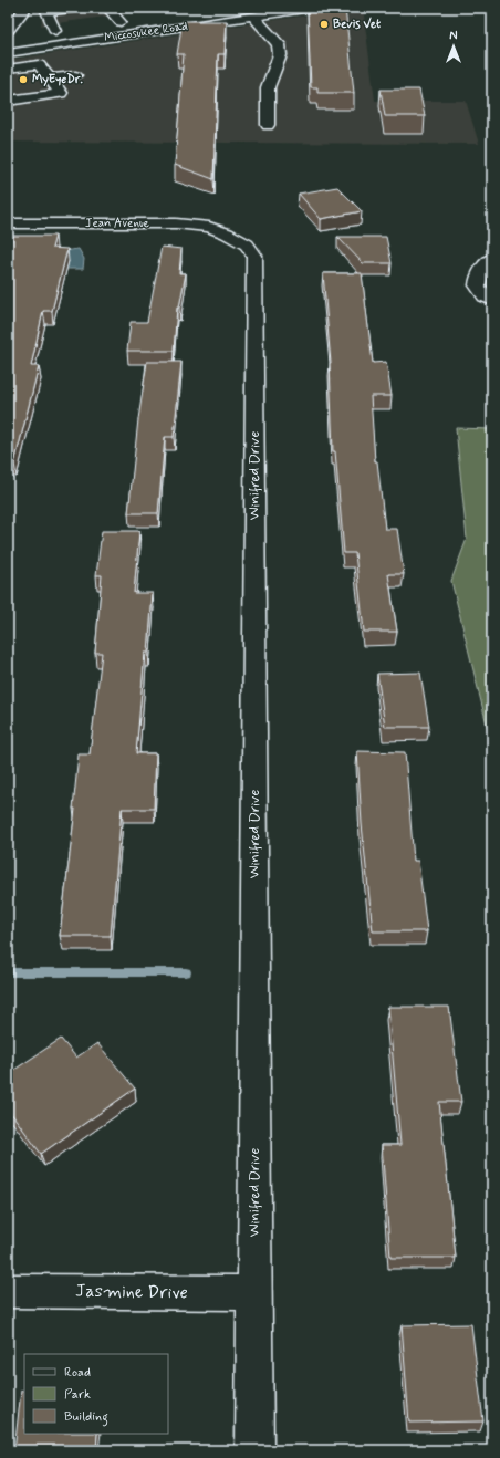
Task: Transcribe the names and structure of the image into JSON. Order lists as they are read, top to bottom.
{
  "streets": {
    "street": [
      "Miccosukee Road",
      "Jean Avenue",
      "Winifred Drive",
      "Jasmine Drive"
    ]
  },
  "crossings": [
    ["Jean Avenue", "Winifred Drive"],
    ["Winifred Drive", "Jasmine Drive"]
  ],
  "places": ["Bevis Vet", "MyEyeDr."],
  "legend": ["Road", "Park", "Building"],
  "north": "top"
}
